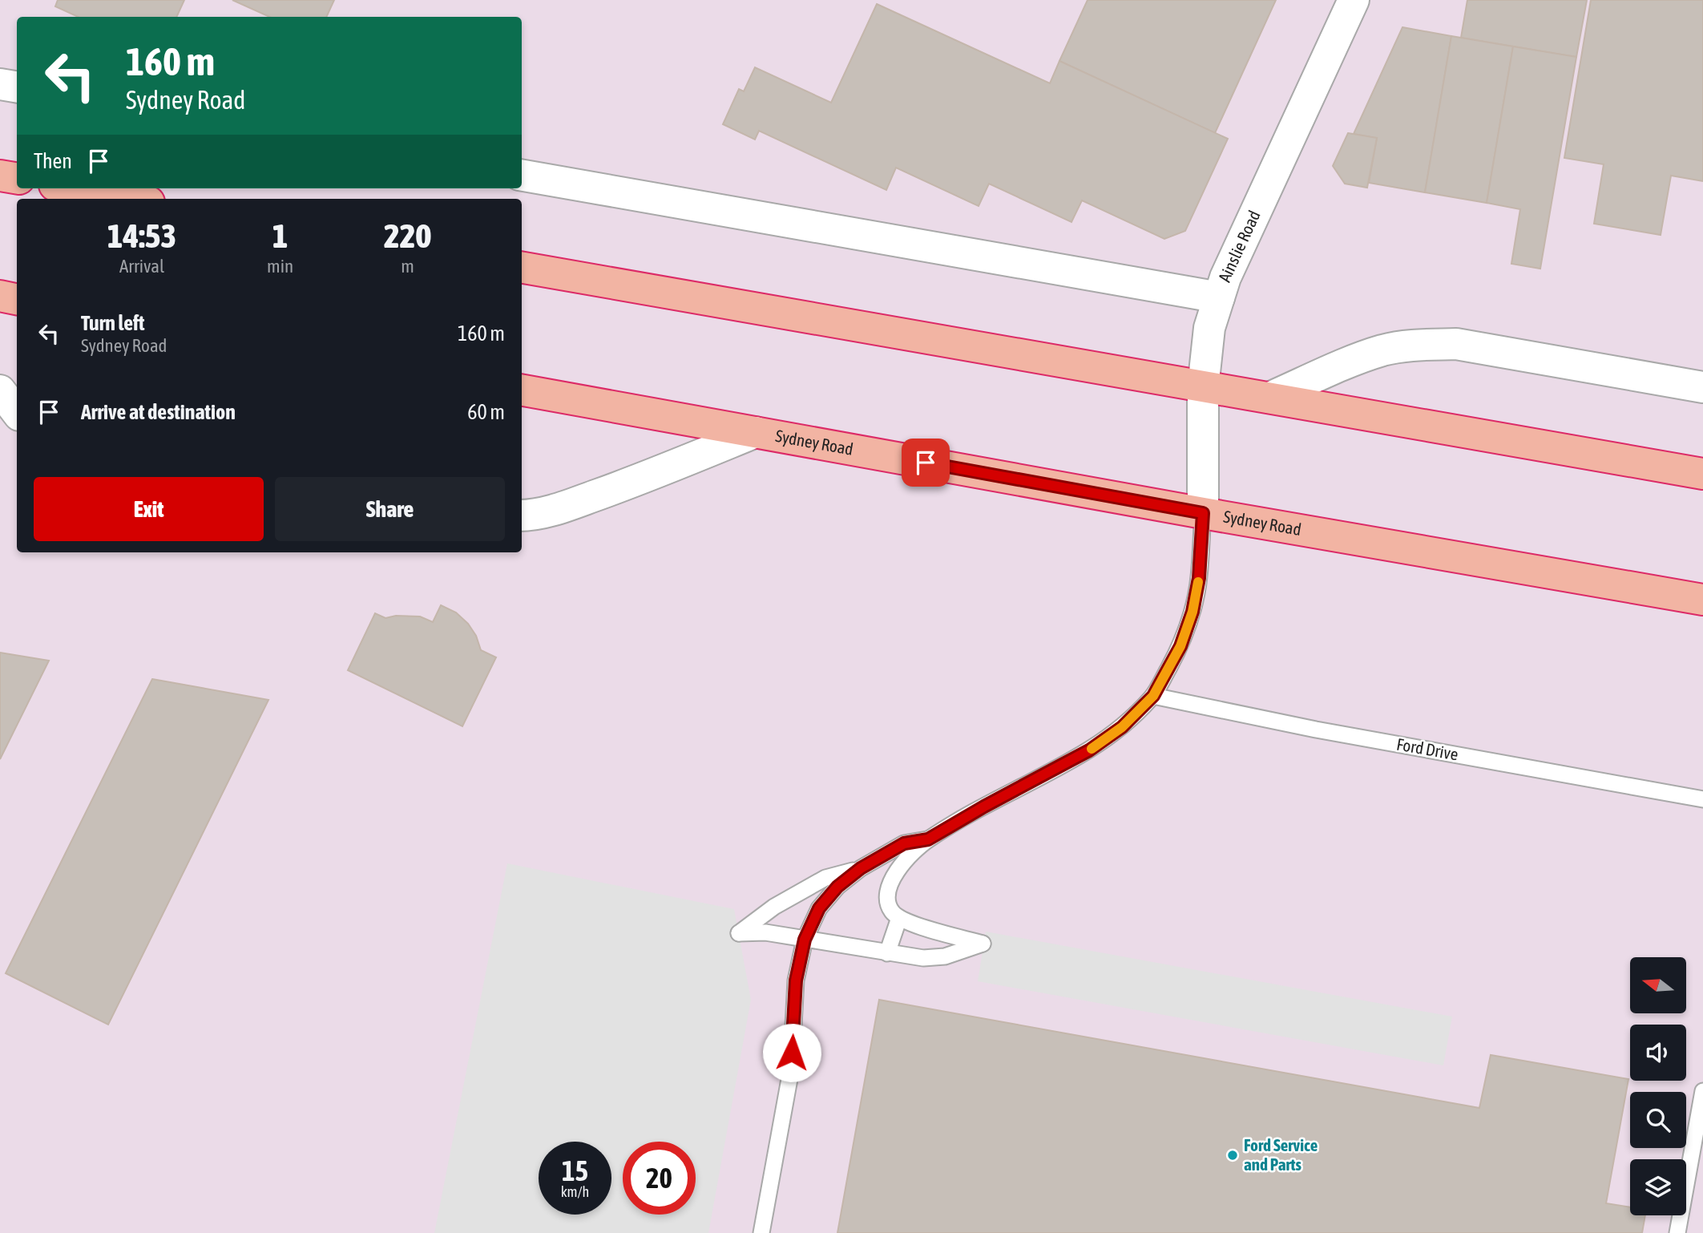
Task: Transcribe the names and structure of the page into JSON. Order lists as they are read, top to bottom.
{
  "streets": {
    "highway": ["Sydney Road"],
    "street": ["Ainslie Road"],
    "lane": ["Ford Drive"]
  },
  "crossings": [
    ["Ainslie Road", "Sydney Road"]
  ],
  "places": ["Ford Service and Parts"],
  "north": "left",
  "page": {
    "turn": ["160 m", "Sydney Road"],
    "then": "Then",
    "eta": [
      "14:53",
      "Arrival",
      "1",
      "min",
      "220",
      "m"
    ],
    "list": [
      {
        "name": "Turn left",
        "note": "Sydney Road",
        "value": "160 m"
      },
      {
        "name": "Arrive at destination",
        "value": "60 m"
      }
    ],
    "buttons": ["Exit", "Share"],
    "speed": "15 km/h",
    "limit": "20"
  }
}
